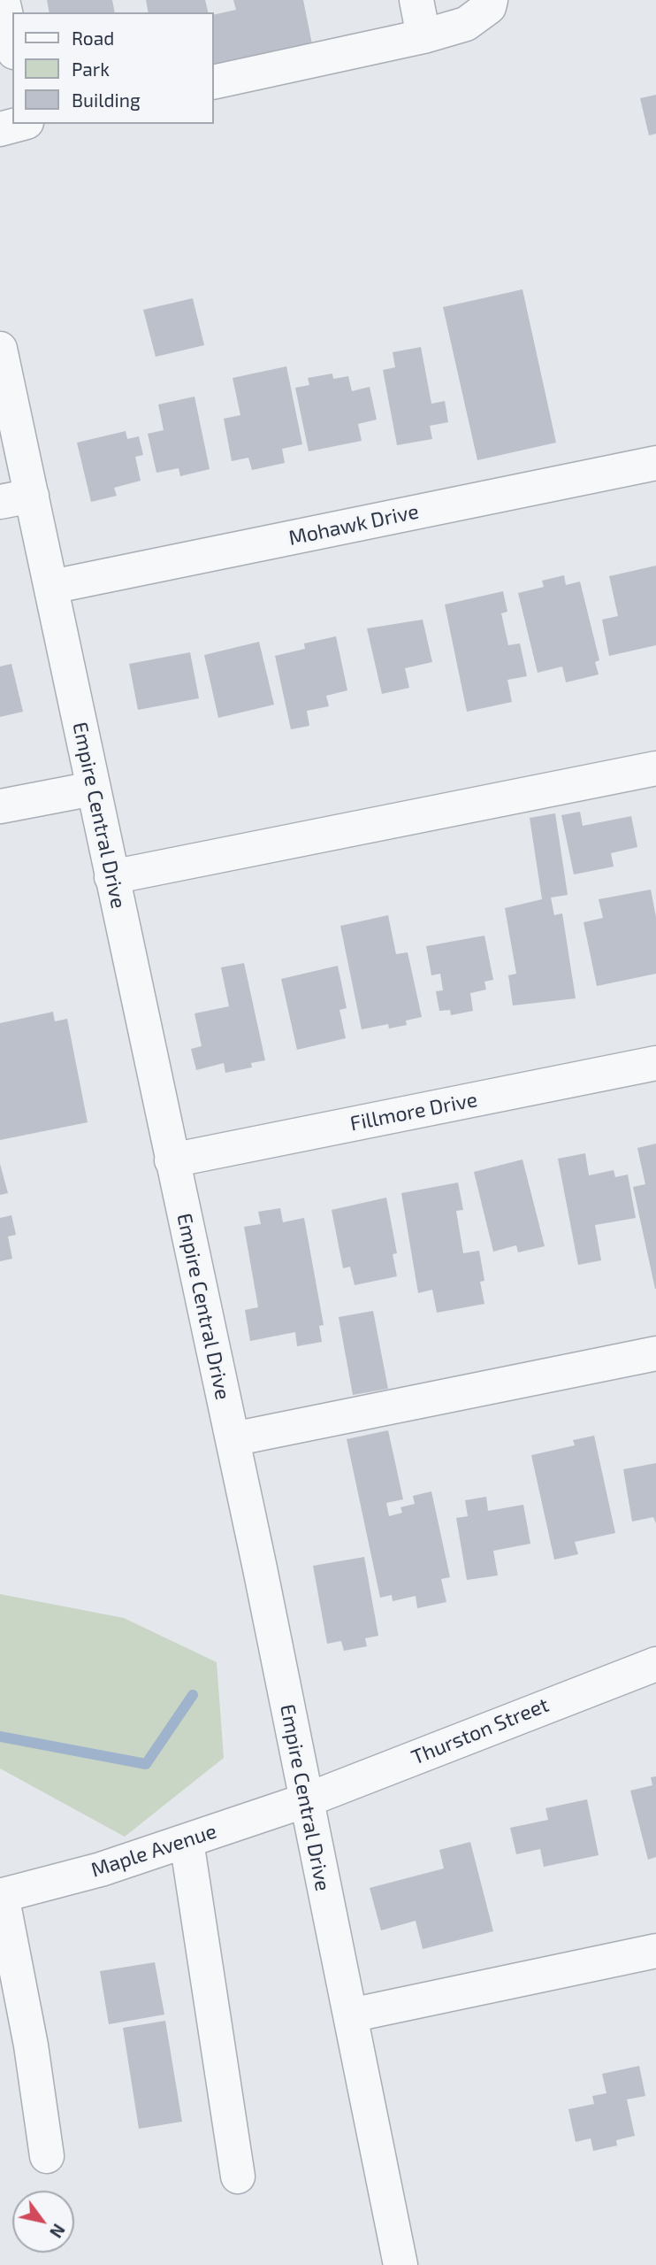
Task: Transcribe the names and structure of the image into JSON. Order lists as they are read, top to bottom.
{
  "streets": {
    "street": [
      "Mohawk Drive",
      "Empire Central Drive",
      "Fillmore Drive",
      "Thurston Street",
      "Maple Avenue"
    ]
  },
  "crossings": [
    ["Mohawk Drive", "Empire Central Drive"],
    ["Empire Central Drive", "Fillmore Drive"],
    ["Empire Central Drive", "Thurston Street"],
    ["Empire Central Drive", "Maple Avenue"],
    ["Thurston Street", "Maple Avenue"]
  ],
  "legend": ["Road", "Park", "Building"],
  "north": "bottom right"
}
